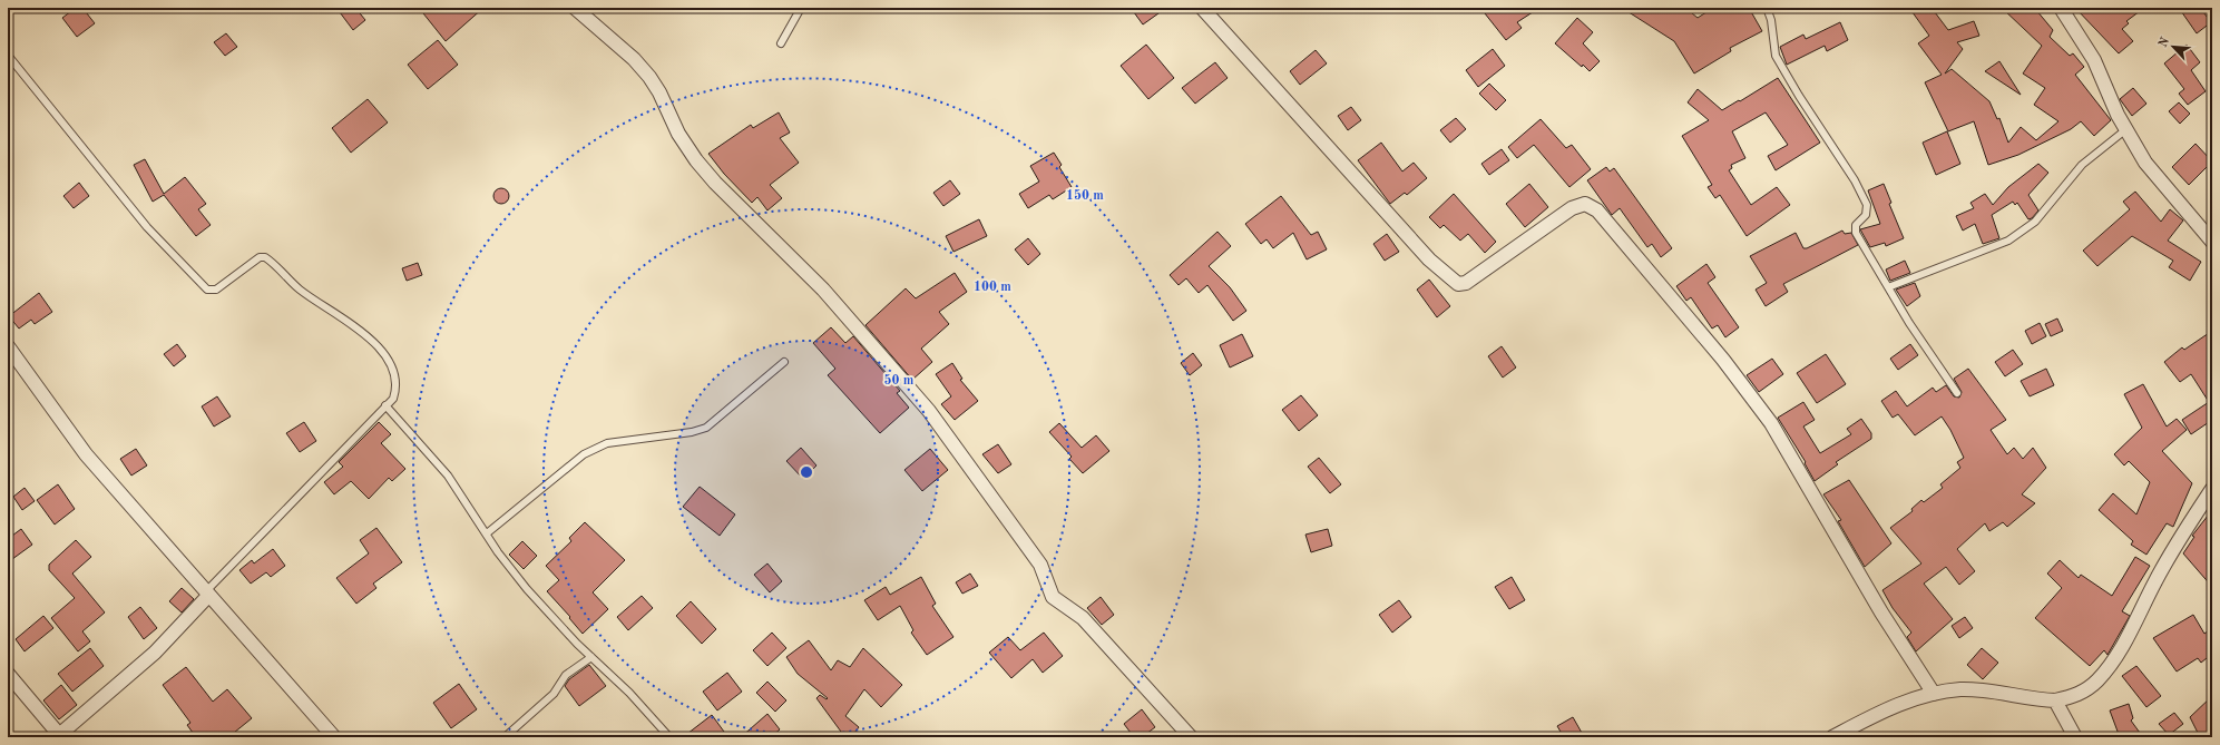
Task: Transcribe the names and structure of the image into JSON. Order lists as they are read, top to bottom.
{
  "north": "top left",
  "rings": ["150 m", "100 m", "50 m"]
}
